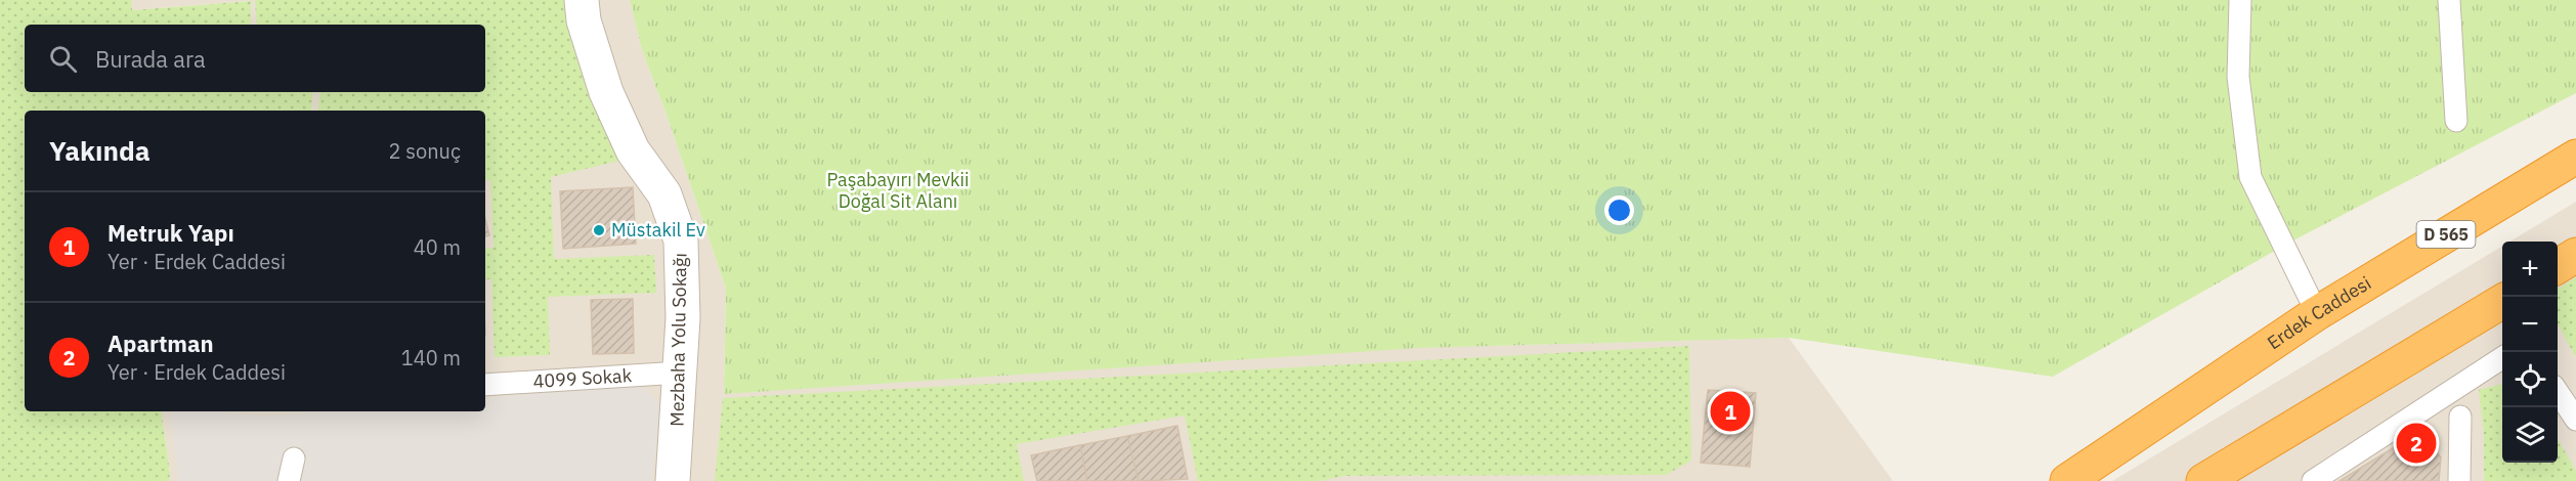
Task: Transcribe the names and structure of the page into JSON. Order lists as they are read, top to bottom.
{
  "streets": {
    "highway": ["D 565", "Erdek Caddesi"],
    "street": ["Mezbaha Yolu Sokağı"],
    "lane": ["4099 Sokak"]
  },
  "crossings": [
    ["Mezbaha Yolu Sokağı", "4099 Sokak"]
  ],
  "parks": ["Paşabayırı Mevkii Doğal Sit Alanı"],
  "places": ["Müstakil Ev"],
  "page": {
    "search": "Burada ara",
    "heading": ["Yakında", "2 sonuç"],
    "list": [
      {
        "mark": "1",
        "name": "Metruk Yapı",
        "note": "Yer · Erdek Caddesi",
        "value": "40 m"
      },
      {
        "mark": "2",
        "name": "Apartman",
        "note": "Yer · Erdek Caddesi",
        "value": "140 m"
      }
    ],
    "map_buttons": ["+", "−"],
    "pins": ["1", "2"]
  }
}
